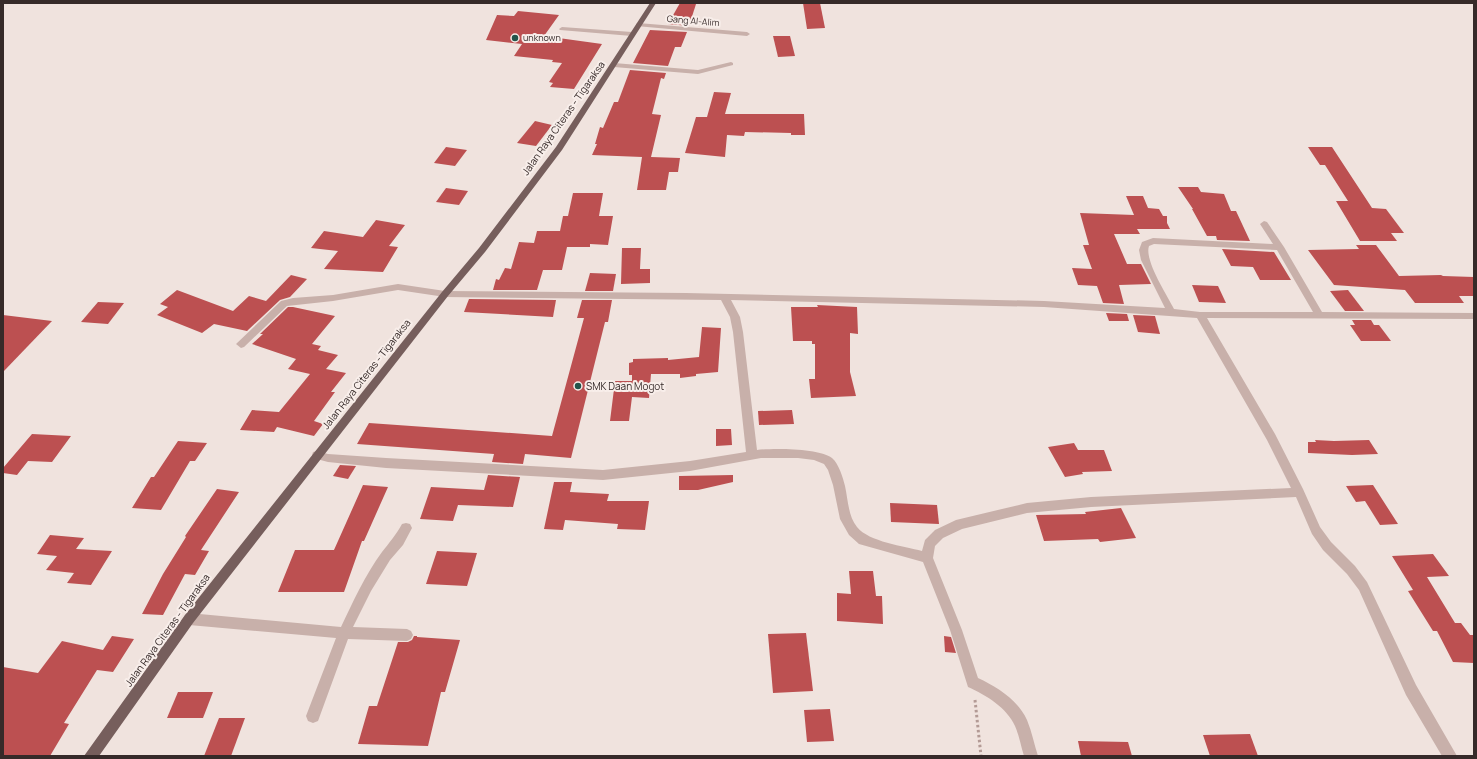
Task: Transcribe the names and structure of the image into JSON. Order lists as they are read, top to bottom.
{
  "streets": {
    "main road": ["Jalan Raya Citeras - Tigaraksa"],
    "street": ["Gang Al-Alim"]
  },
  "crossings": [
    ["Gang Al-Alim", "Jalan Raya Citeras - Tigaraksa"]
  ],
  "places": ["unknown", "SMK Daan Mogot"]
}
